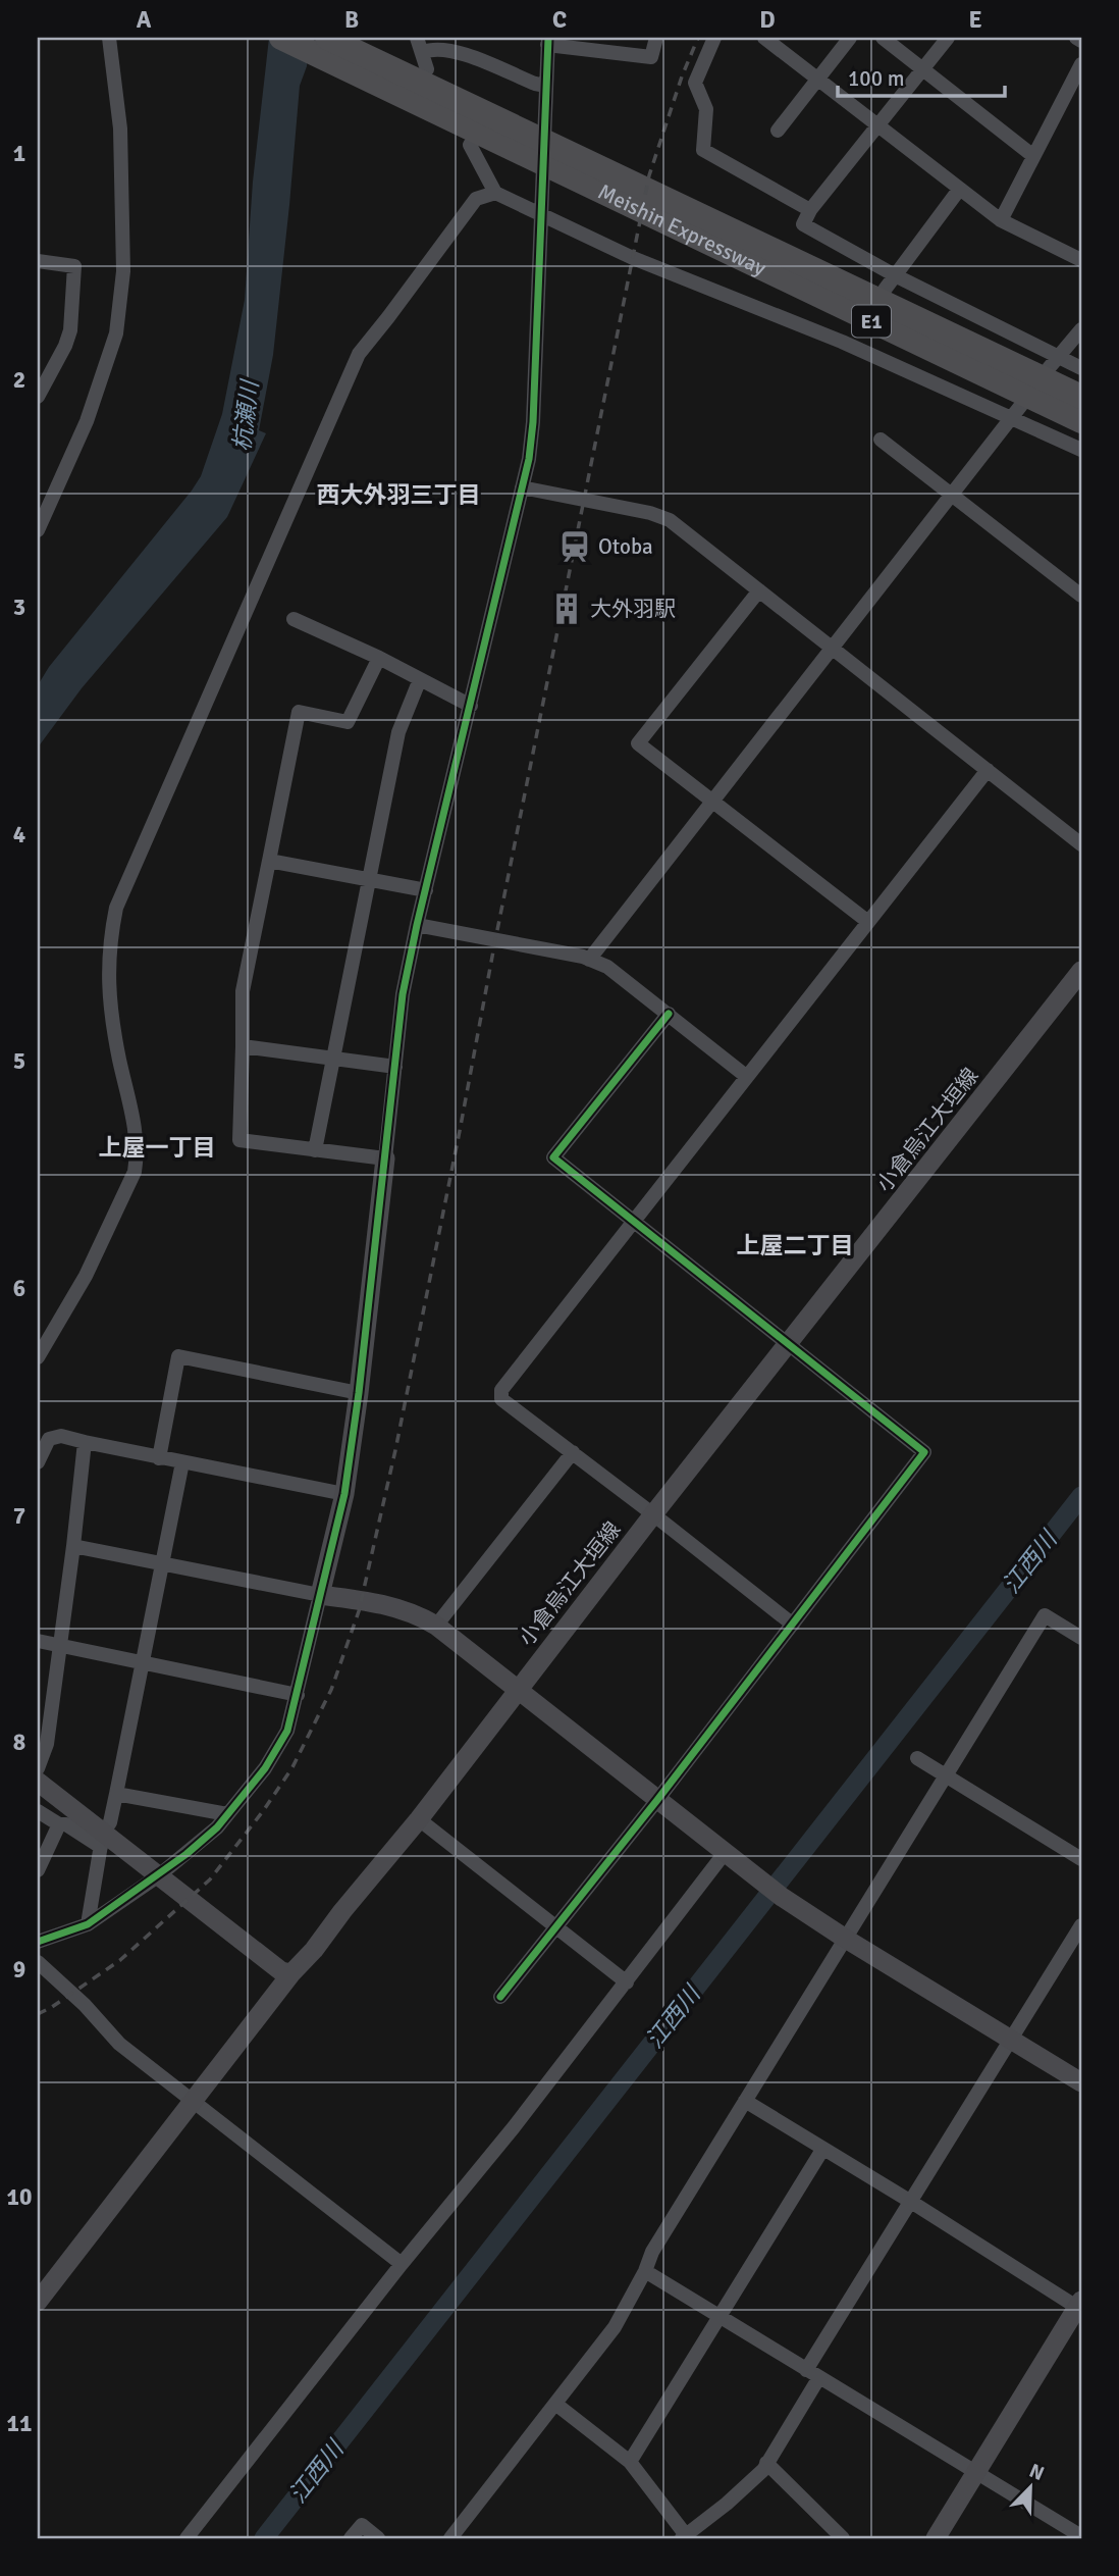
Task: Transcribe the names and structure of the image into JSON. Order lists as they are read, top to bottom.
{
  "streets": {
    "highway": ["Meishin Expressway", "E1"],
    "street": ["小倉烏江大垣線"]
  },
  "districts": ["西大外羽三丁目", "上屋一丁目", "上屋二丁目"],
  "water": ["杭瀬川", "江西川"],
  "places": {
    "station": ["Otoba"],
    "building": ["大外羽駅"]
  },
  "scale_bar": "100 m",
  "north": "top right",
  "grid": {
    "columns": [
      "A",
      "B",
      "C",
      "D",
      "E"
    ],
    "rows": [
      "1",
      "2",
      "3",
      "4",
      "5",
      "6",
      "7",
      "8",
      "9",
      "10",
      "11"
    ]
  }
}
